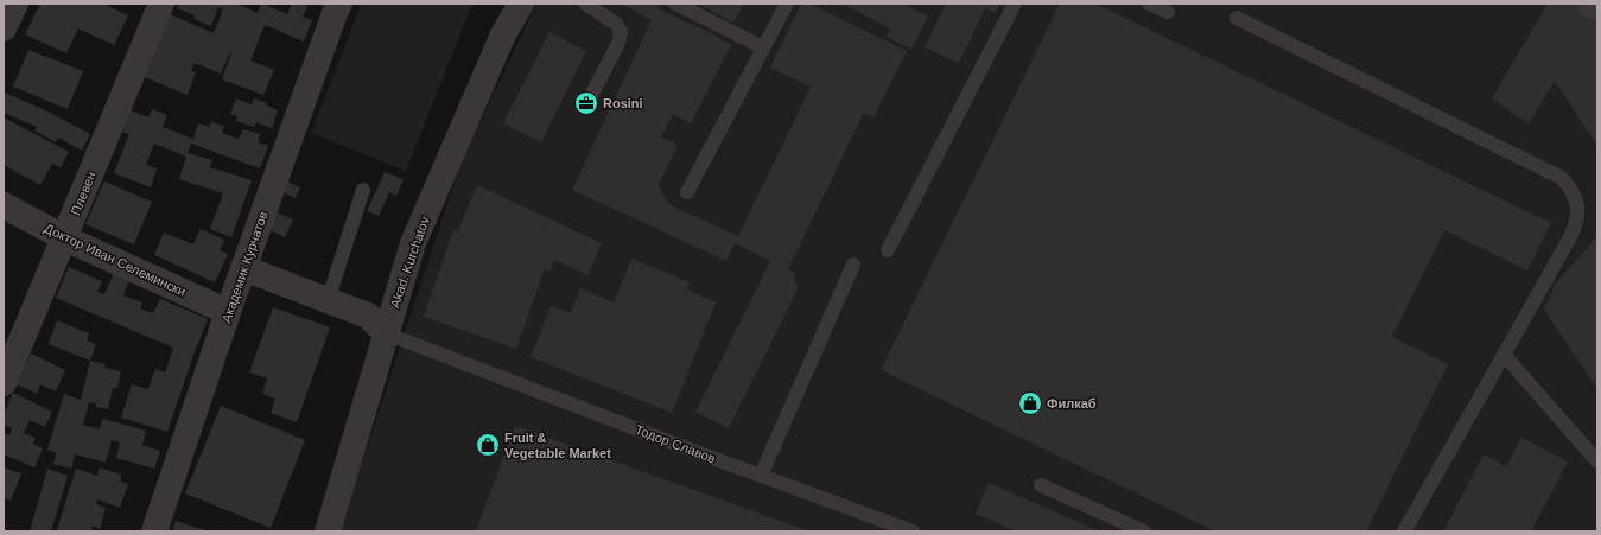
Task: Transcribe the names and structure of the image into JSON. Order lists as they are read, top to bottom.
{
  "streets": {
    "street": [
      "Плевен",
      "Доктор Иван Селемински",
      "Akad. Kurchatov",
      "Академик Курчатов"
    ],
    "lane": ["Тодор Славов"]
  },
  "crossings": [
    ["Плевен", "Доктор Иван Селемински"],
    ["Доктор Иван Селемински", "Академик Курчатов"],
    ["Akad. Kurchatov", "Тодор Славов"]
  ],
  "places": {
    "office": ["Rosini"],
    "shop": ["Филкаб", "Fruit & Vegetable Market"]
  }
}
